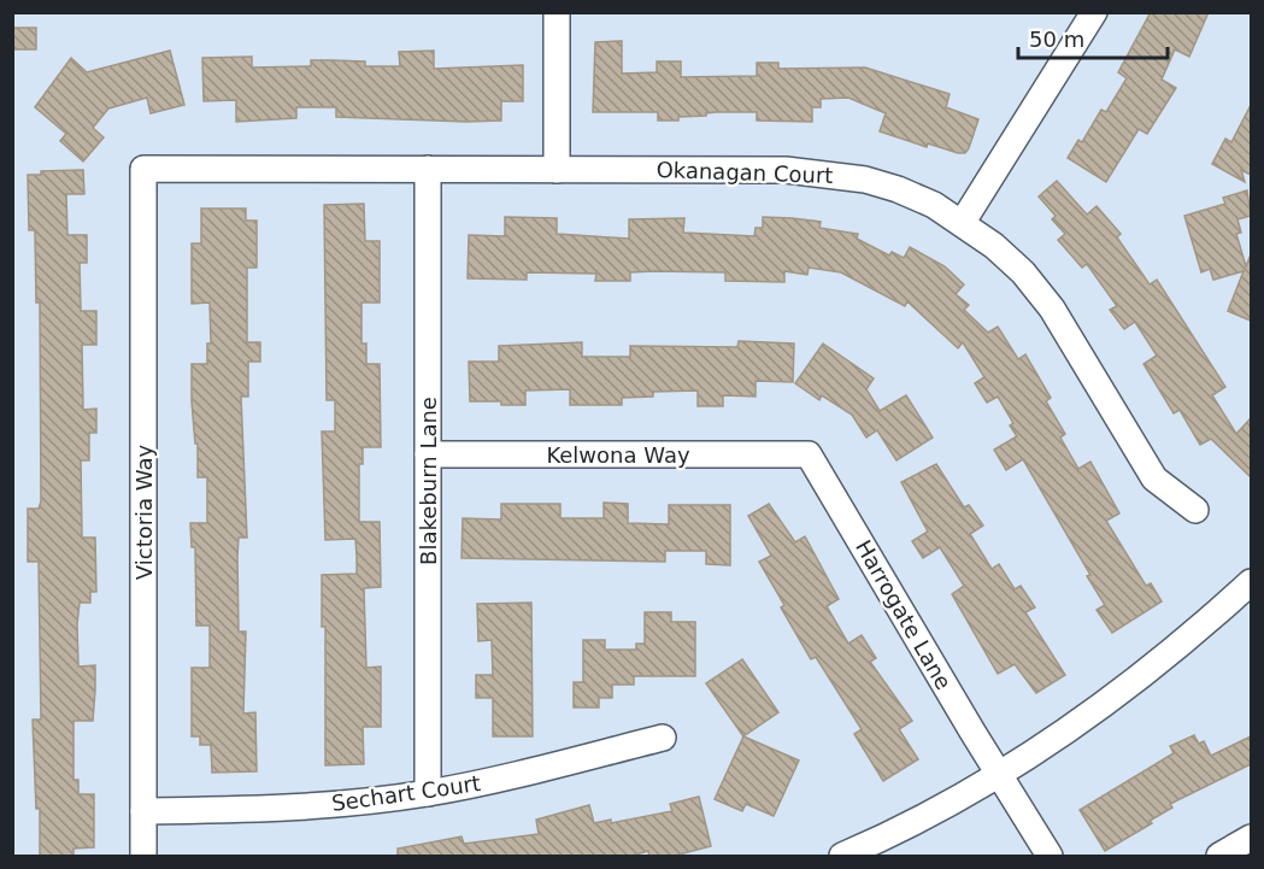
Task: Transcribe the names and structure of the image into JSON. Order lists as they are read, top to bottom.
{
  "streets": {
    "street": [
      "Okanagan Court",
      "Kelwona Way",
      "Blakeburn Lane",
      "Victoria Way",
      "Harrogate Lane",
      "Sechart Court"
    ]
  },
  "crossings": [
    ["Okanagan Court", "Blakeburn Lane"],
    ["Okanagan Court", "Victoria Way"],
    ["Kelwona Way", "Blakeburn Lane"],
    ["Kelwona Way", "Harrogate Lane"],
    ["Blakeburn Lane", "Sechart Court"],
    ["Victoria Way", "Sechart Court"]
  ],
  "scale_bar": "50 m"
}
